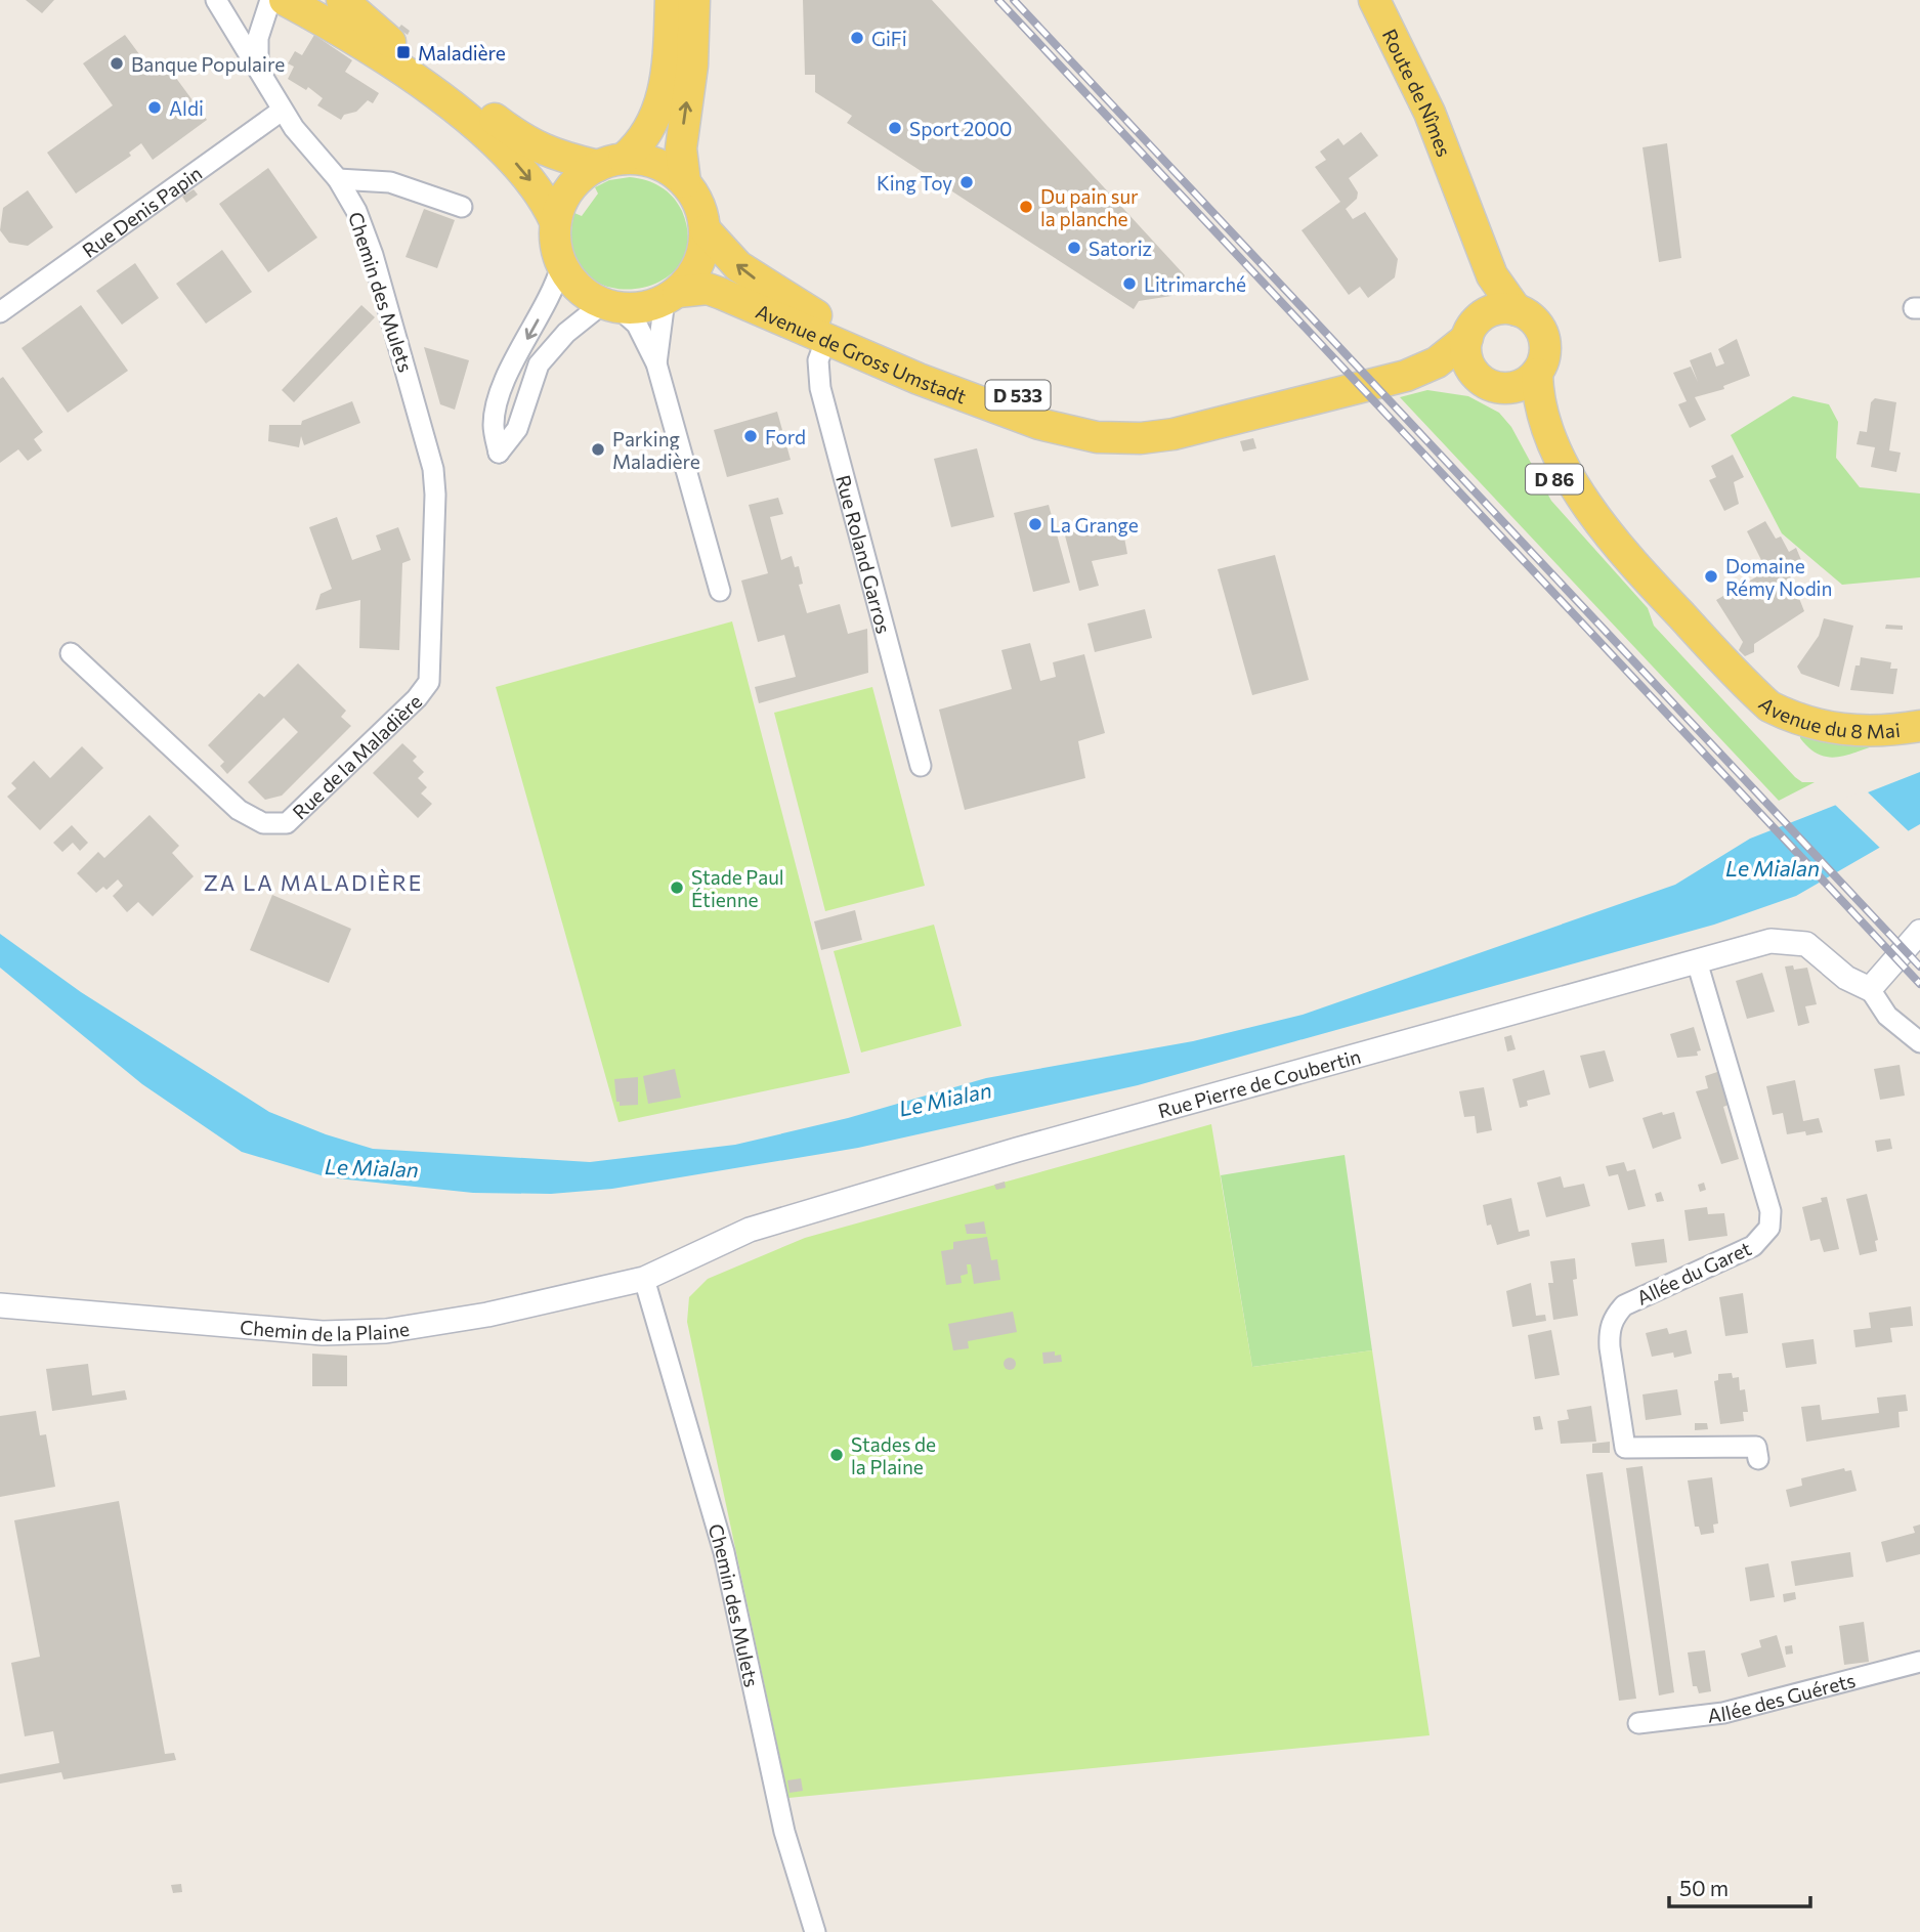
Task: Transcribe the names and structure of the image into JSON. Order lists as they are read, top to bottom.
{
  "streets": {
    "main road": [
      "Route de Nîmes",
      "Avenue de Gross Umstadt",
      "D 533",
      "D 86",
      "Avenue du 8 Mai"
    ],
    "street": [
      "Rue Denis Papin",
      "Chemin des Mulets",
      "Rue Roland Garros",
      "Rue de la Maladière",
      "Rue Pierre de Coubertin",
      "Allée du Garet",
      "Chemin de la Plaine",
      "Allée des Guérets"
    ]
  },
  "crossings": [
    ["Route de Nîmes", "Avenue de Gross Umstadt"],
    ["Route de Nîmes", "D 86"],
    ["Rue Denis Papin", "Chemin des Mulets"],
    ["Chemin des Mulets", "Rue de la Maladière"],
    ["Chemin des Mulets", "Rue Pierre de Coubertin"],
    ["Chemin des Mulets", "Chemin de la Plaine"],
    ["Avenue de Gross Umstadt", "D 86"],
    ["Avenue de Gross Umstadt", "Rue Roland Garros"],
    ["D 86", "Avenue du 8 Mai"],
    ["Rue Pierre de Coubertin", "Allée du Garet"],
    ["Rue Pierre de Coubertin", "Chemin de la Plaine"]
  ],
  "districts": ["ZA LA MALADIÈRE"],
  "water": ["Le Mialan"],
  "places": {
    "other": [
      "GiFi",
      "Banque Populaire",
      "Aldi",
      "Sport 2000",
      "King Toy",
      "Du pain sur la planche",
      "Satoriz",
      "Litrimarché",
      "Ford",
      "Parking Maladière",
      "La Grange",
      "Domaine Rémy Nodin",
      "Stade Paul Étienne",
      "Stades de la Plaine"
    ],
    "transit": ["Maladière"]
  },
  "scale_bar": "50 m"
}
